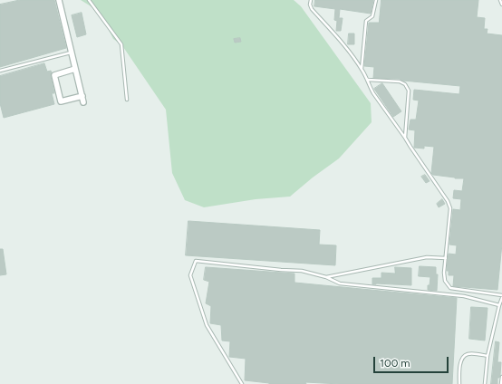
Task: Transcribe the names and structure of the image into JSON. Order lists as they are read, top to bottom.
{
  "scale_bar": "100 m"
}
